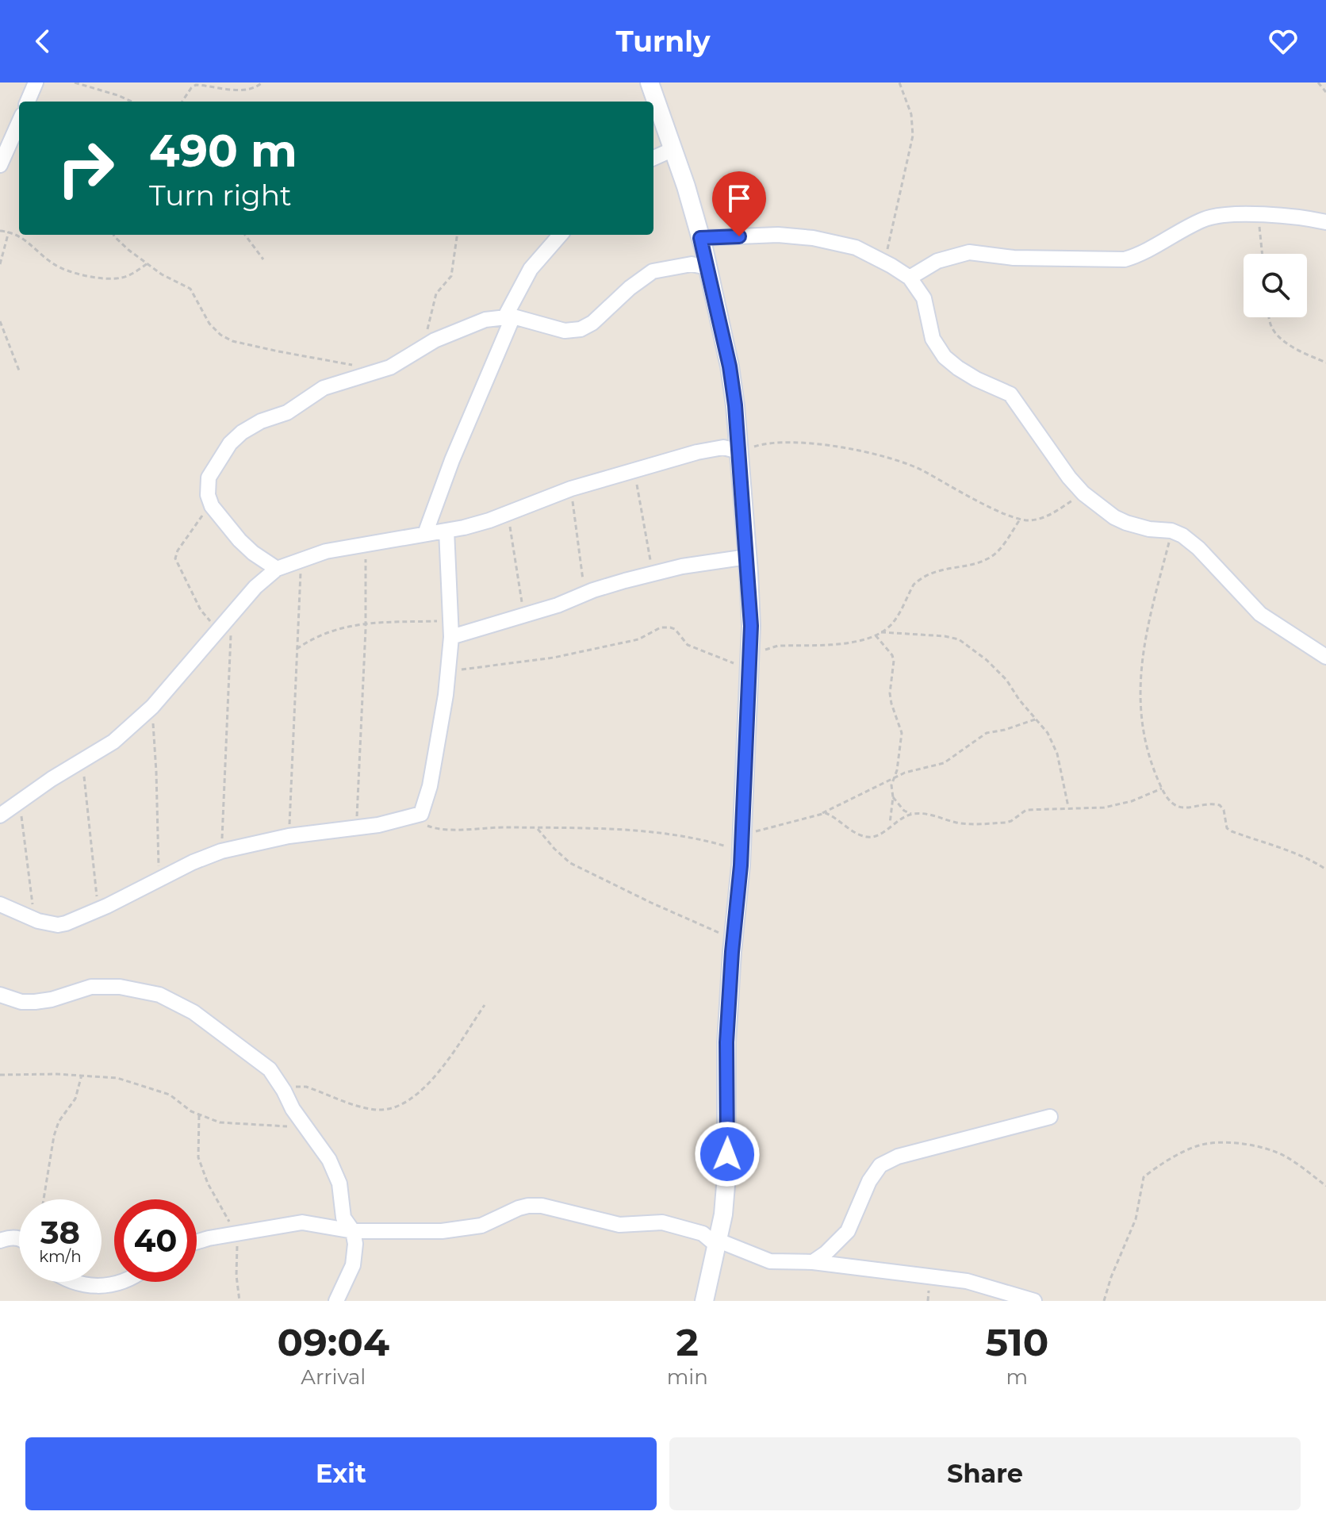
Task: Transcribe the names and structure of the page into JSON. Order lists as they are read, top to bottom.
{
  "page": {
    "header": "Turnly",
    "turn": ["490 m", "Turn right"],
    "speed": "38 km/h",
    "limit": "40",
    "eta": [
      "09:04",
      "Arrival",
      "2",
      "min",
      "510",
      "m"
    ],
    "buttons": ["Exit", "Share"]
  }
}
